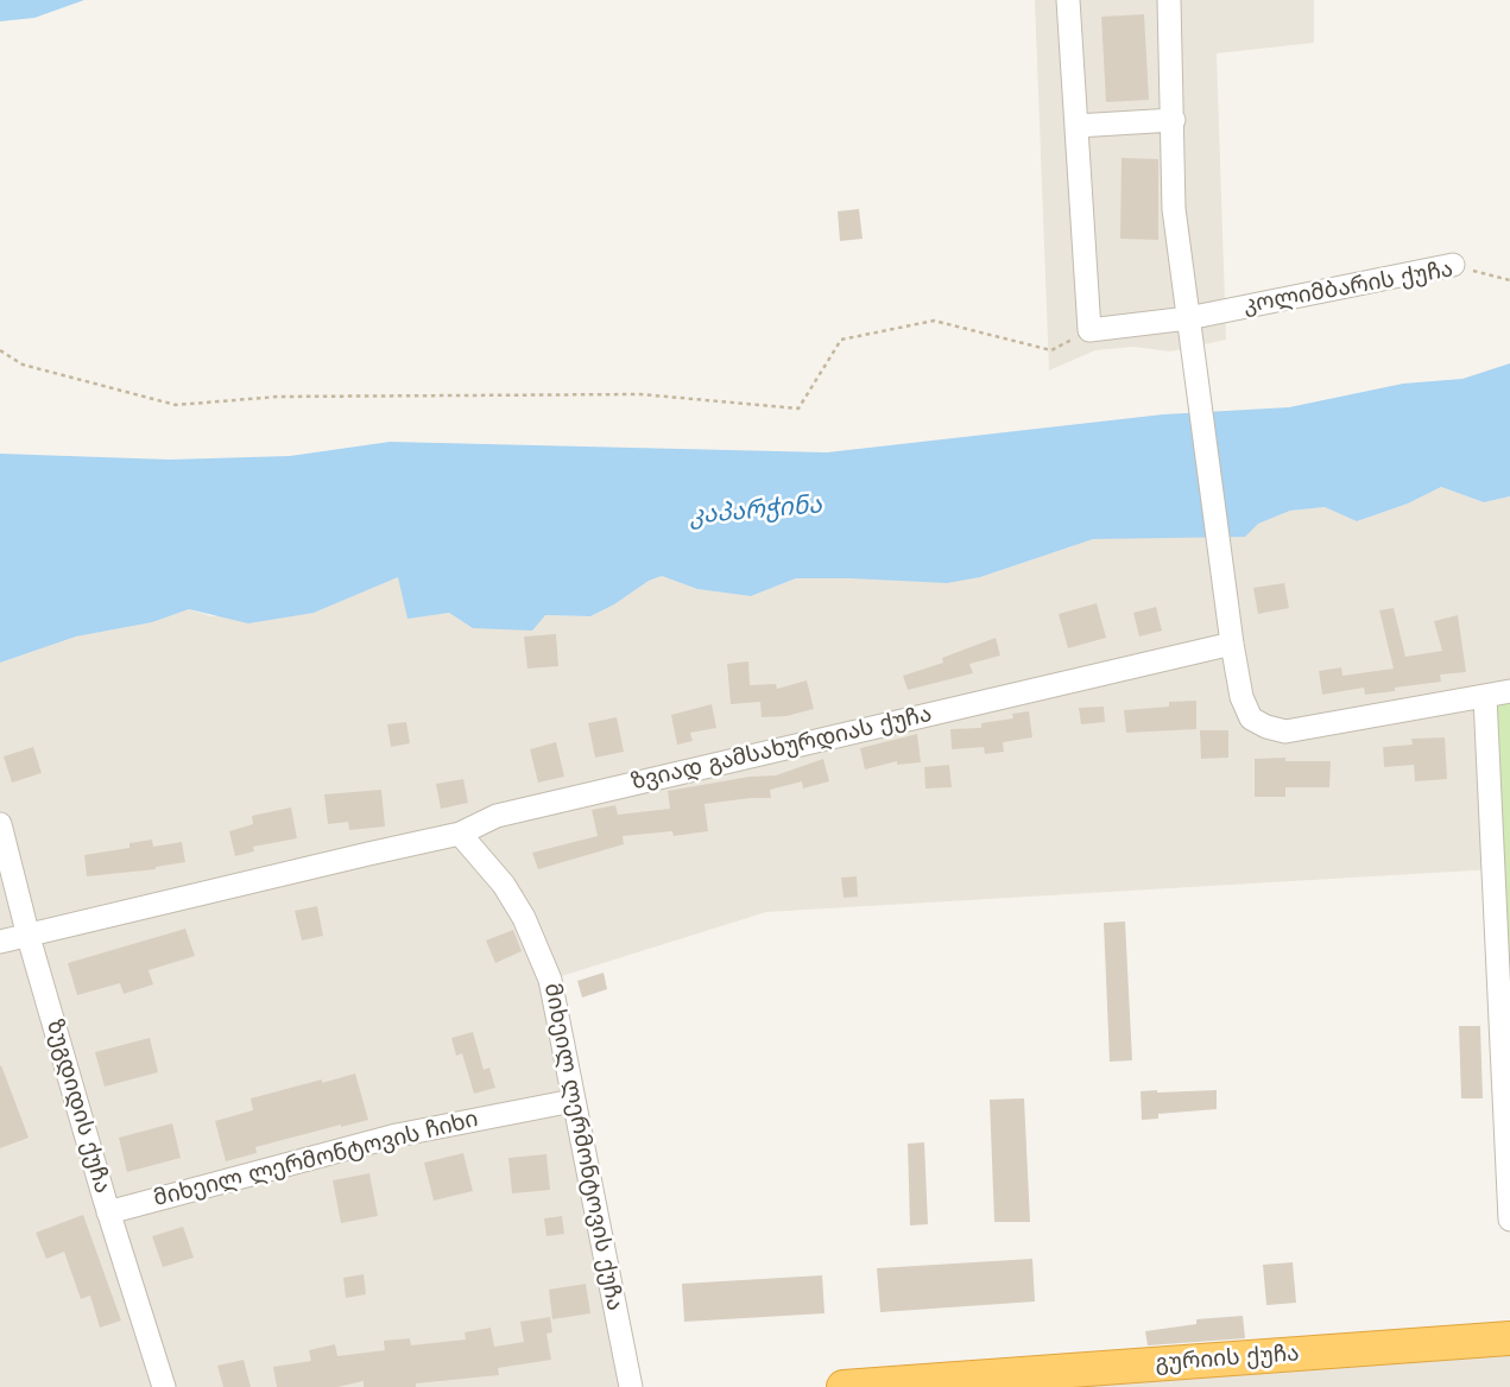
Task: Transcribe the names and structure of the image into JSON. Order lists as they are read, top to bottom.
{
  "streets": {
    "highway": ["გურიის ქუჩა"],
    "street": [
      "კოლიმბარის ქუჩა",
      "ზვიად გამსახურდიას ქუჩა",
      "ზუგდიდის ქუჩა",
      "მიხეილ ლერმონტოვის ქუჩა",
      "მიხეილ ლერმონტოვის ჩიხი"
    ]
  },
  "crossings": [
    ["ზვიად გამსახურდიას ქუჩა", "ზუგდიდის ქუჩა"],
    ["ზვიად გამსახურდიას ქუჩა", "მიხეილ ლერმონტოვის ქუჩა"],
    ["ზუგდიდის ქუჩა", "მიხეილ ლერმონტოვის ჩიხი"],
    ["მიხეილ ლერმონტოვის ქუჩა", "მიხეილ ლერმონტოვის ჩიხი"]
  ],
  "water": ["კაპარჭინა"]
}
